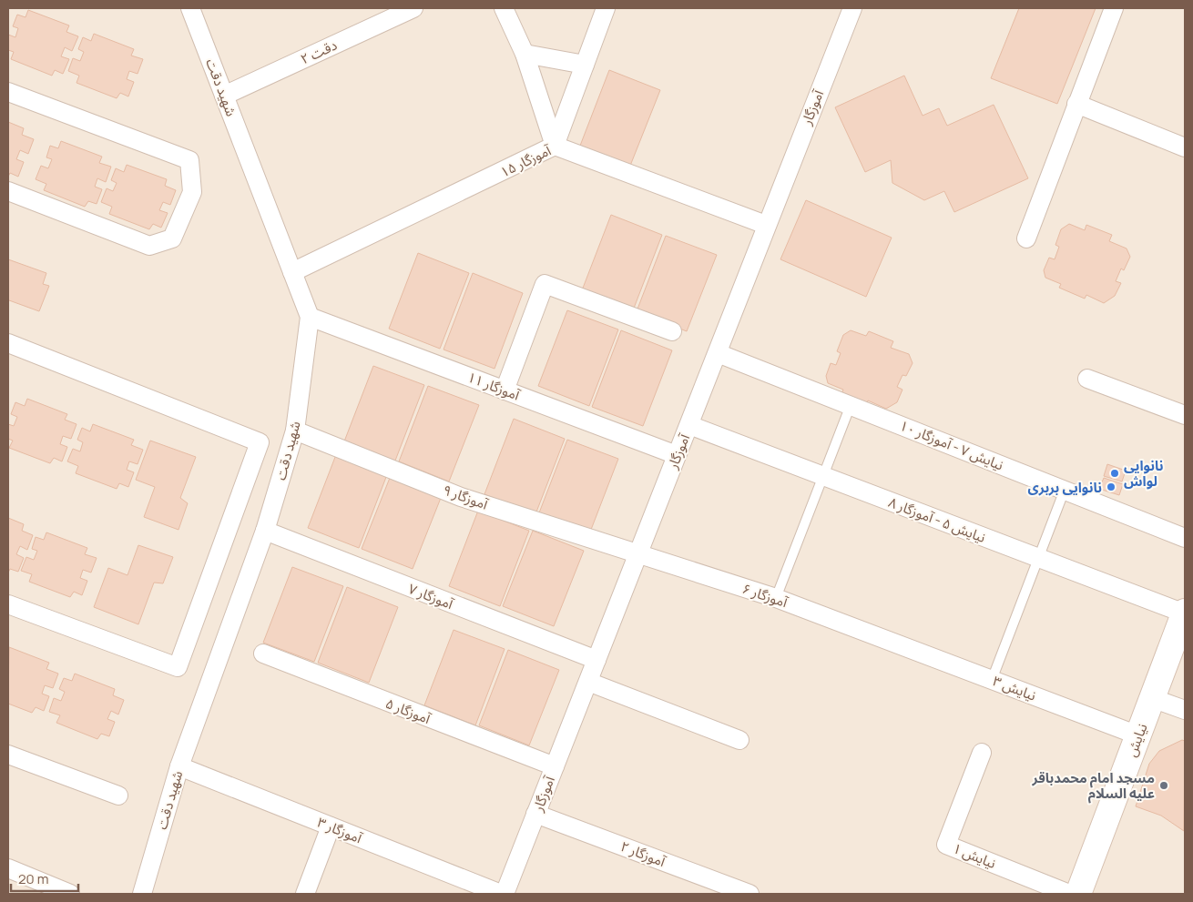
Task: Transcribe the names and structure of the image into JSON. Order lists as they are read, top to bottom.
{
  "streets": {
    "street": [
      "دقت ۲",
      "شهید دقت",
      "آموزگار",
      "آموزگار ۱۵",
      "آموزگار ۱۱",
      "نیایش ۷ - آموزگار ۱۰",
      "آموزگار ۹",
      "نیایش ۵ - آموزگار ۸",
      "آموزگار ۶",
      "آموزگار ۷",
      "نیایش ۳",
      "آموزگار ۵",
      "نیایش",
      "آموزگار ۳",
      "آموزگار ۲",
      "نیایش ۱"
    ]
  },
  "crossings": [
    ["دقت ۲", "شهید دقت"],
    ["شهید دقت", "آموزگار ۱۵"],
    ["شهید دقت", "آموزگار ۱۱"],
    ["شهید دقت", "آموزگار ۹"],
    ["شهید دقت", "آموزگار ۷"],
    ["شهید دقت", "آموزگار ۳"],
    ["آموزگار", "آموزگار ۱۵"],
    ["آموزگار", "آموزگار ۱۱"],
    ["آموزگار", "نیایش ۷ - آموزگار ۱۰"],
    ["آموزگار", "آموزگار ۹"],
    ["آموزگار", "نیایش ۵ - آموزگار ۸"],
    ["آموزگار", "آموزگار ۶"],
    ["آموزگار", "آموزگار ۷"],
    ["آموزگار", "آموزگار ۵"],
    ["آموزگار", "آموزگار ۲"],
    ["آموزگار ۹", "آموزگار ۶"],
    ["نیایش ۵ - آموزگار ۸", "نیایش"],
    ["آموزگار ۶", "نیایش ۳"],
    ["نیایش ۳", "نیایش"]
  ],
  "places": ["نانوایی لواش", "نانوایی بربری", "مسجد امام محمدباقر علیه السلام"],
  "scale_bar": "20 m"
}
